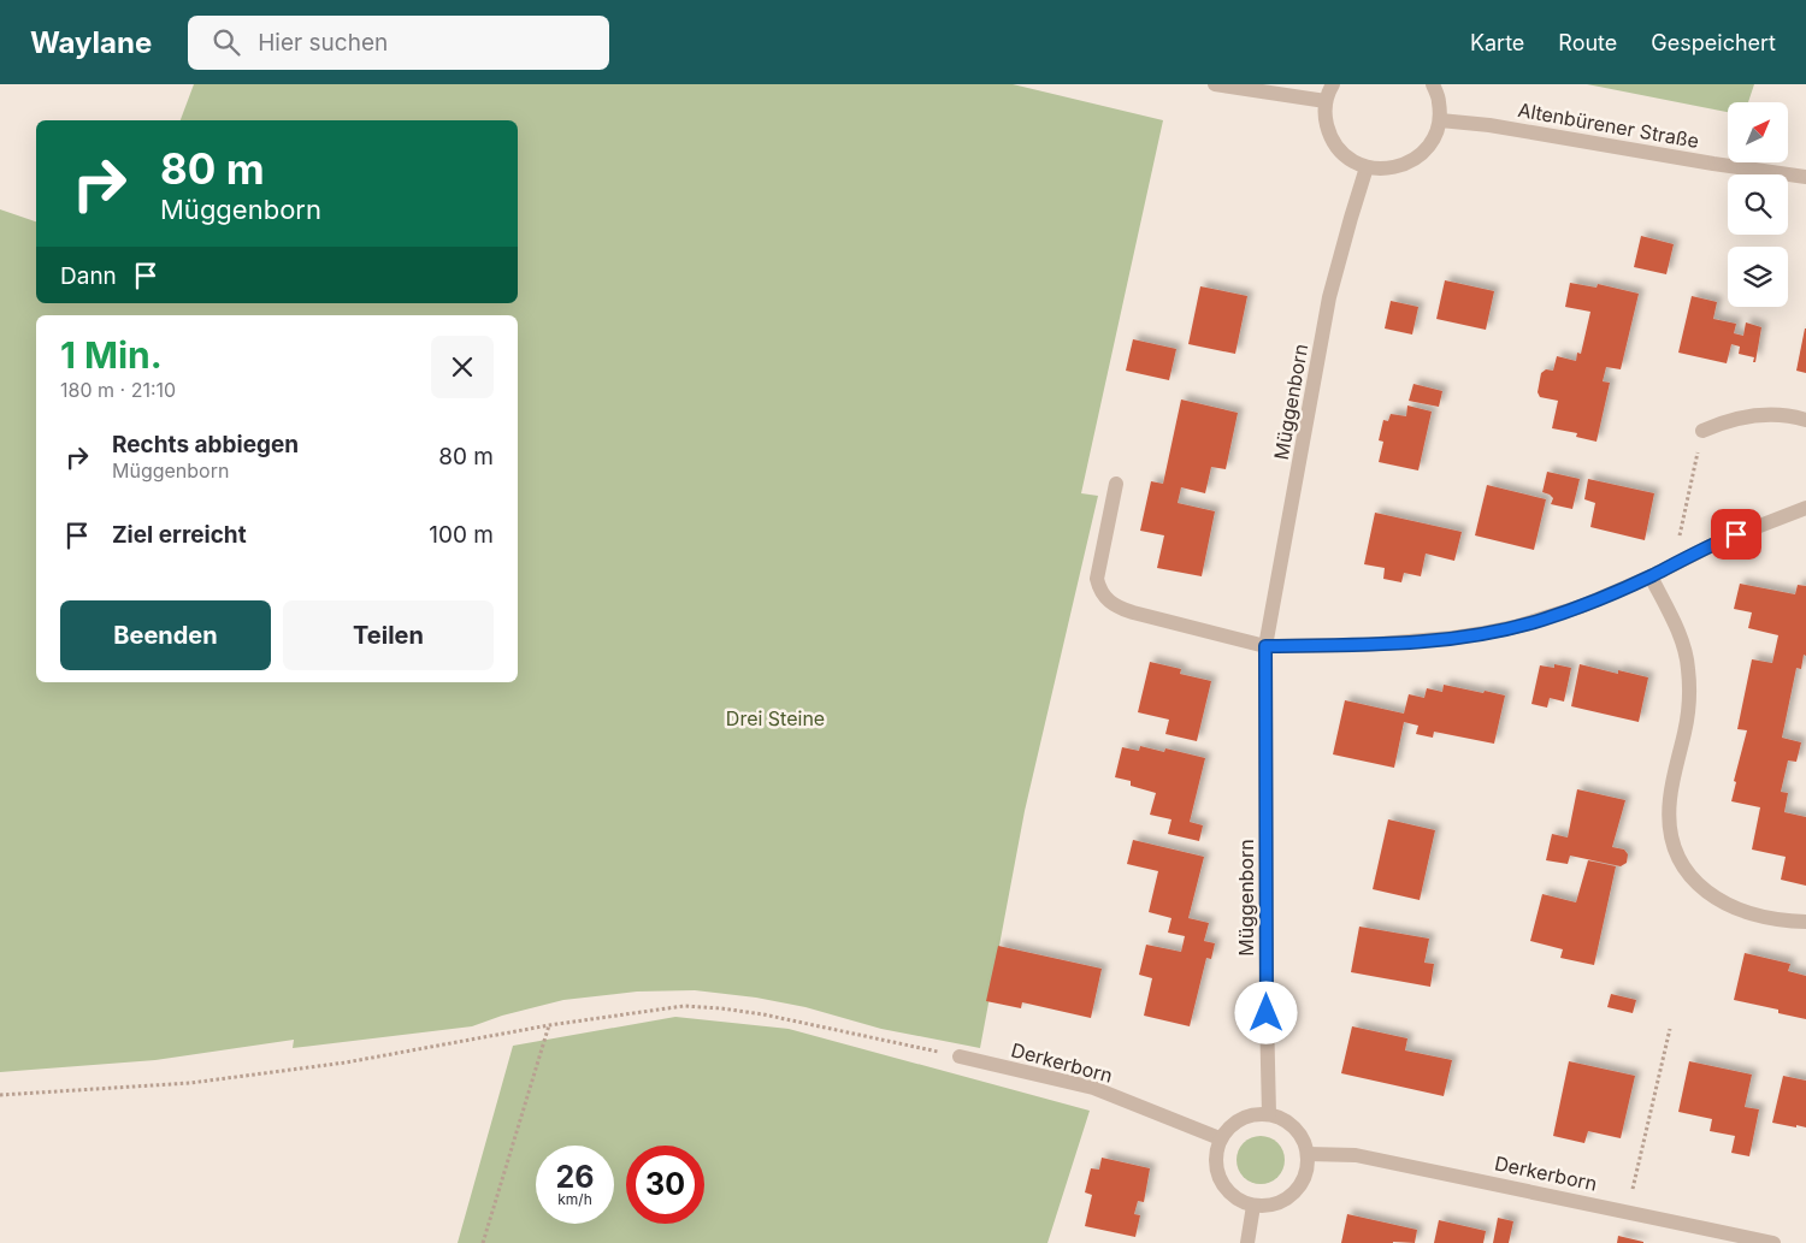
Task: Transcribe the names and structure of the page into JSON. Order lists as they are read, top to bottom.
{
  "streets": {
    "street": ["Altenbürener Straße", "Müggenborn", "Derkerborn"]
  },
  "crossings": [
    ["Müggenborn", "Derkerborn"]
  ],
  "parks": ["Drei Steine"],
  "north": "top right",
  "page": {
    "header": "Waylane",
    "search": "Hier suchen",
    "nav": ["Karte", "Route", "Gespeichert"],
    "turn": ["80 m", "Müggenborn"],
    "then": "Dann",
    "heading": ["1 Min.", "180 m · 21:10"],
    "list": [
      {
        "name": "Rechts abbiegen",
        "note": "Müggenborn",
        "value": "80 m"
      },
      {
        "name": "Ziel erreicht",
        "value": "100 m"
      }
    ],
    "buttons": ["Beenden", "Teilen"],
    "speed": "26 km/h",
    "limit": "30"
  }
}
